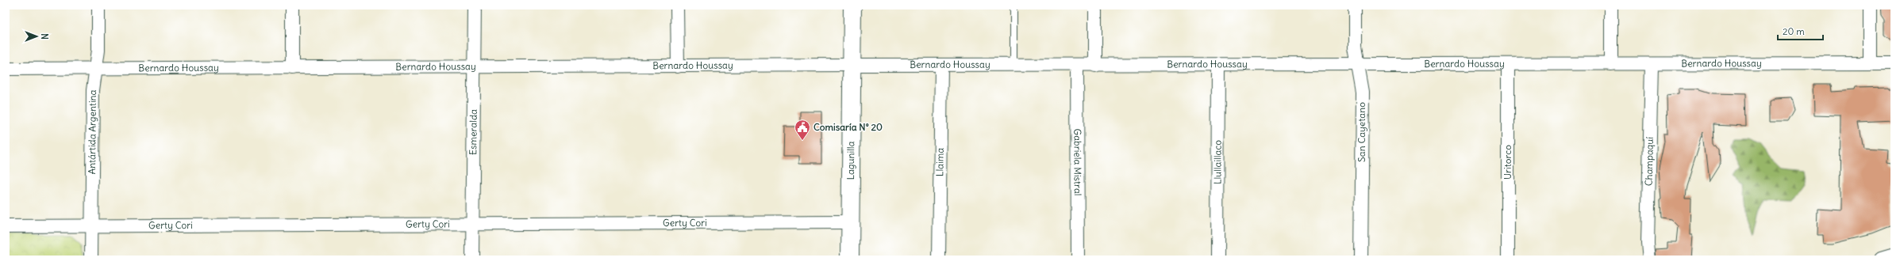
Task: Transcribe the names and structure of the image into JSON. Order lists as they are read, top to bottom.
{
  "streets": {
    "main road": ["Lagunilla"],
    "street": [
      "Bernardo Houssay",
      "Antártida Argentina",
      "San Cayetano",
      "Esmeralda",
      "Champaquí",
      "Llaima",
      "Gabriela Mistral",
      "Llullaillaco",
      "Uritorco",
      "Gerty Cori"
    ]
  },
  "crossings": [
    ["Bernardo Houssay", "Antártida Argentina"],
    ["Bernardo Houssay", "San Cayetano"],
    ["Bernardo Houssay", "Esmeralda"],
    ["Bernardo Houssay", "Lagunilla"],
    ["Bernardo Houssay", "Champaquí"],
    ["Bernardo Houssay", "Llaima"],
    ["Bernardo Houssay", "Gabriela Mistral"],
    ["Bernardo Houssay", "Llullaillaco"],
    ["Bernardo Houssay", "Uritorco"],
    ["Antártida Argentina", "Gerty Cori"],
    ["Esmeralda", "Gerty Cori"],
    ["Lagunilla", "Gerty Cori"]
  ],
  "places": {
    "public building": ["Comisaría N° 20"]
  },
  "scale_bar": "20 m",
  "north": "right"
}
